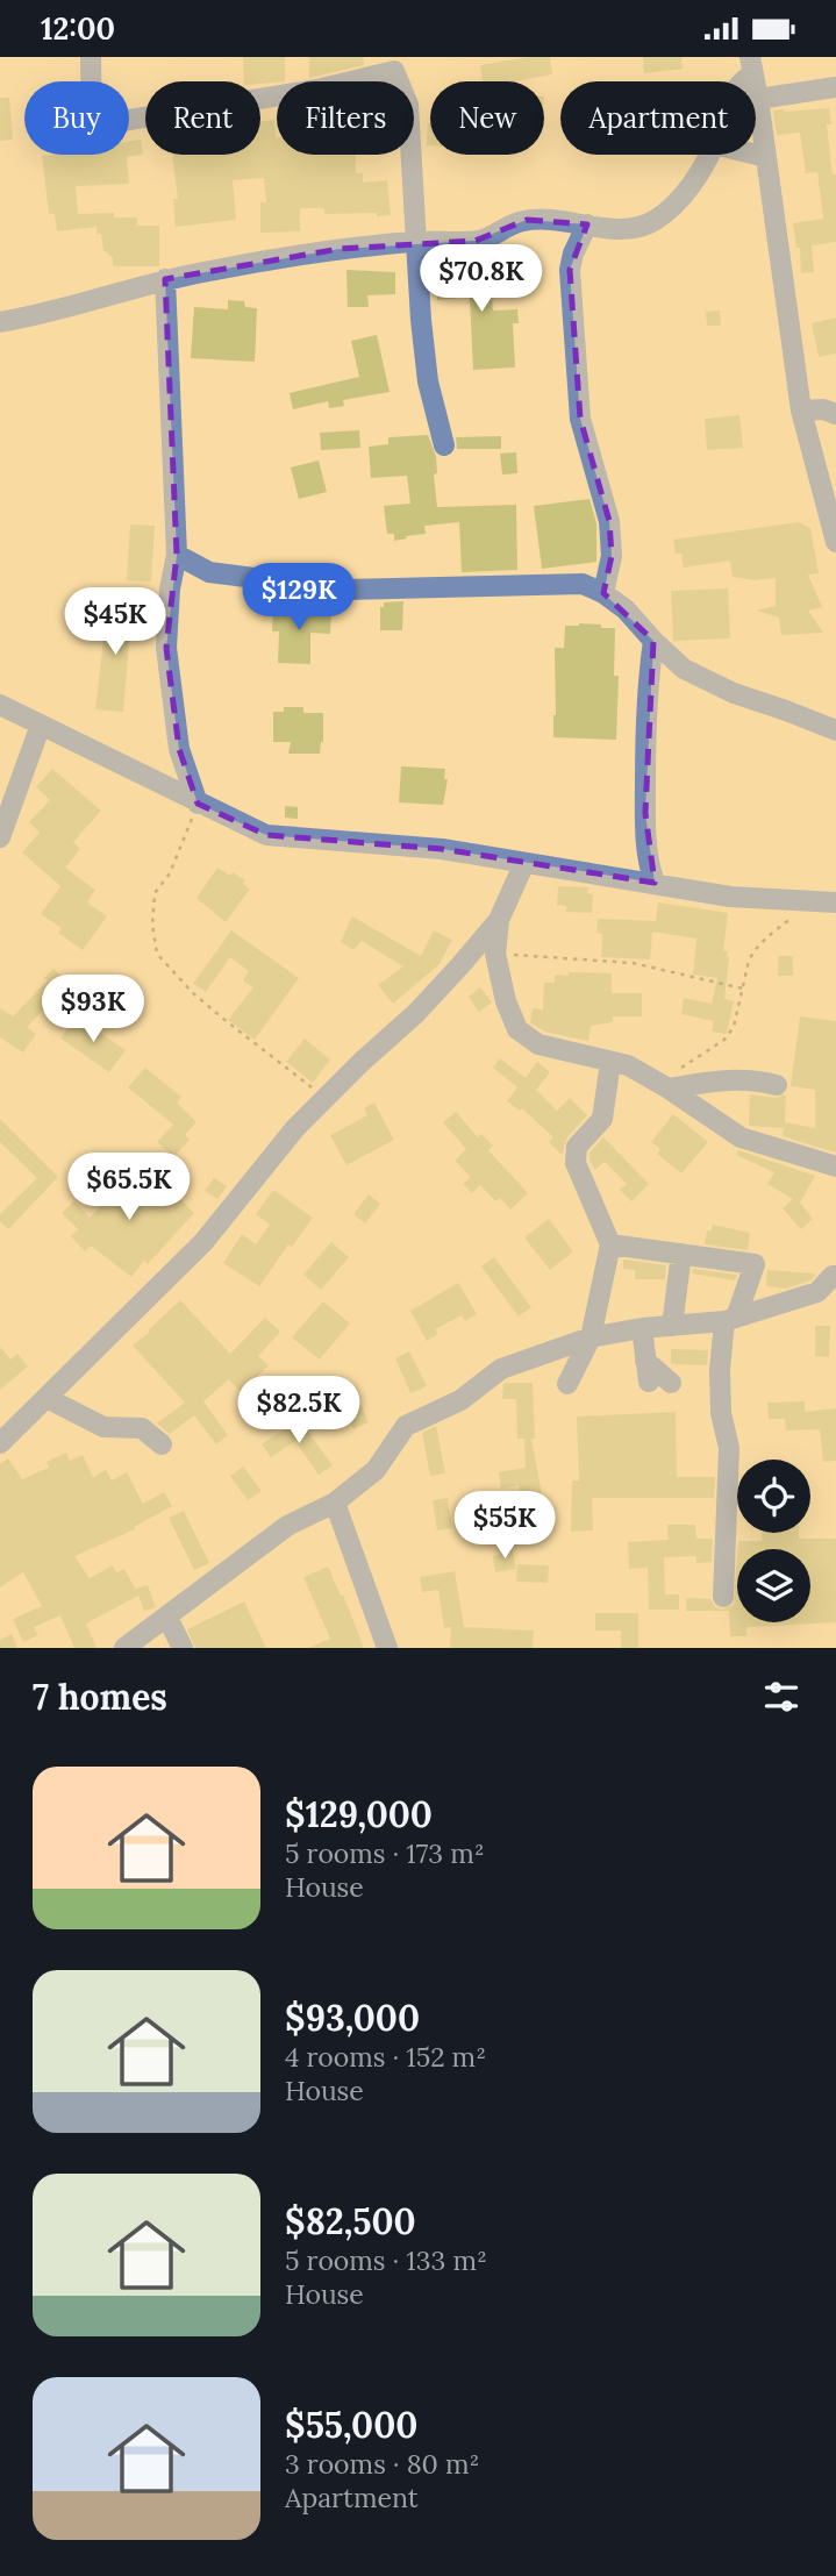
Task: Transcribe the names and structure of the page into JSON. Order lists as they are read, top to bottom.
{
  "page": {
    "status": "12:00",
    "chip": [
      "Buy",
      "Rent",
      "Filters",
      "New",
      "Apartment"
    ],
    "price": [
      "$70.8K",
      "$129K",
      "$45K",
      "$93K",
      "$65.5K",
      "$82.5K",
      "$55K"
    ],
    "heading": "7 homes",
    "list": [
      {
        "name": "$129,000",
        "note": "5 rooms · 173 m² · House"
      },
      {
        "name": "$93,000",
        "note": "4 rooms · 152 m² · House"
      },
      {
        "name": "$82,500",
        "note": "5 rooms · 133 m² · House"
      },
      {
        "name": "$55,000",
        "note": "3 rooms · 80 m² · Apartment"
      }
    ]
  }
}
